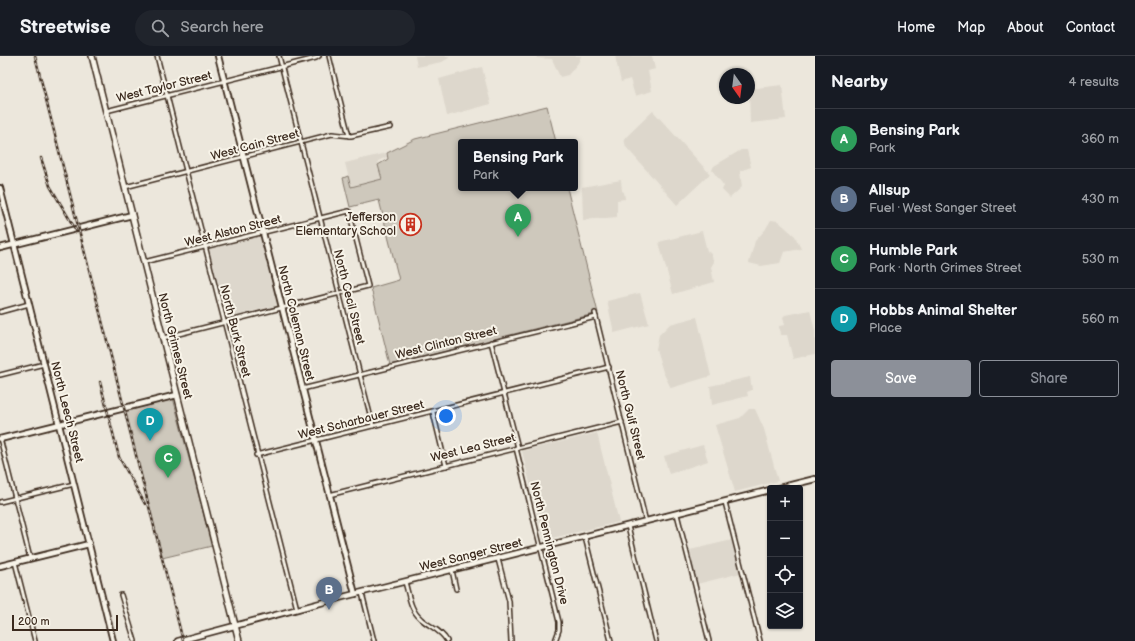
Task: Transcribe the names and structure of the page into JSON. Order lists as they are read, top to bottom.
{
  "streets": {
    "main road": ["North Grimes Street"],
    "street": [
      "West Taylor Street",
      "West Cain Street",
      "West Alston Street",
      "North Cecil Street",
      "North Coleman Street",
      "North Burk Street",
      "West Clinton Street",
      "North Leech Street",
      "North Gulf Street",
      "West Scharbauer Street",
      "West Lea Street",
      "North Pennington Drive",
      "West Sanger Street"
    ]
  },
  "crossings": [
    ["West Taylor Street", "North Cecil Street"],
    ["West Taylor Street", "North Coleman Street"],
    ["West Taylor Street", "North Burk Street"],
    ["West Taylor Street", "North Grimes Street"],
    ["West Cain Street", "North Cecil Street"],
    ["West Cain Street", "North Coleman Street"],
    ["West Cain Street", "North Burk Street"],
    ["West Cain Street", "North Grimes Street"],
    ["West Alston Street", "North Cecil Street"],
    ["West Alston Street", "North Coleman Street"],
    ["West Alston Street", "North Burk Street"],
    ["West Alston Street", "North Grimes Street"],
    ["North Cecil Street", "West Clinton Street"],
    ["North Cecil Street", "West Scharbauer Street"],
    ["North Coleman Street", "West Clinton Street"],
    ["North Coleman Street", "West Scharbauer Street"],
    ["North Coleman Street", "West Lea Street"],
    ["North Coleman Street", "West Sanger Street"],
    ["North Burk Street", "West Scharbauer Street"],
    ["North Burk Street", "West Sanger Street"],
    ["West Clinton Street", "North Gulf Street"],
    ["West Clinton Street", "North Pennington Drive"],
    ["North Grimes Street", "West Sanger Street"],
    ["North Gulf Street", "West Scharbauer Street"],
    ["North Gulf Street", "West Lea Street"],
    ["North Gulf Street", "West Sanger Street"],
    ["West Scharbauer Street", "North Pennington Drive"],
    ["West Lea Street", "North Pennington Drive"],
    ["North Pennington Drive", "West Sanger Street"]
  ],
  "places": {
    "building": ["Jefferson Elementary School"]
  },
  "scale_bar": "200 m",
  "north": "bottom",
  "page": {
    "header": "Streetwise",
    "search": "Search here",
    "nav": [
      "Home",
      "Map",
      "About",
      "Contact"
    ],
    "heading": ["Nearby", "4 results"],
    "list": [
      {
        "mark": "A",
        "name": "Bensing Park",
        "note": "Park",
        "value": "360 m"
      },
      {
        "mark": "B",
        "name": "Allsup",
        "note": "Fuel · West Sanger Street",
        "value": "430 m"
      },
      {
        "mark": "C",
        "name": "Humble Park",
        "note": "Park · North Grimes Street",
        "value": "530 m"
      },
      {
        "mark": "D",
        "name": "Hobbs Animal Shelter",
        "note": "Place",
        "value": "560 m"
      }
    ],
    "popup": ["Bensing Park", "Park"],
    "pins": [
      "A",
      "D",
      "C",
      "B"
    ],
    "buttons": ["Save", "Share"],
    "map_buttons": ["+", "−"],
    "scale": "200 m"
  }
}
